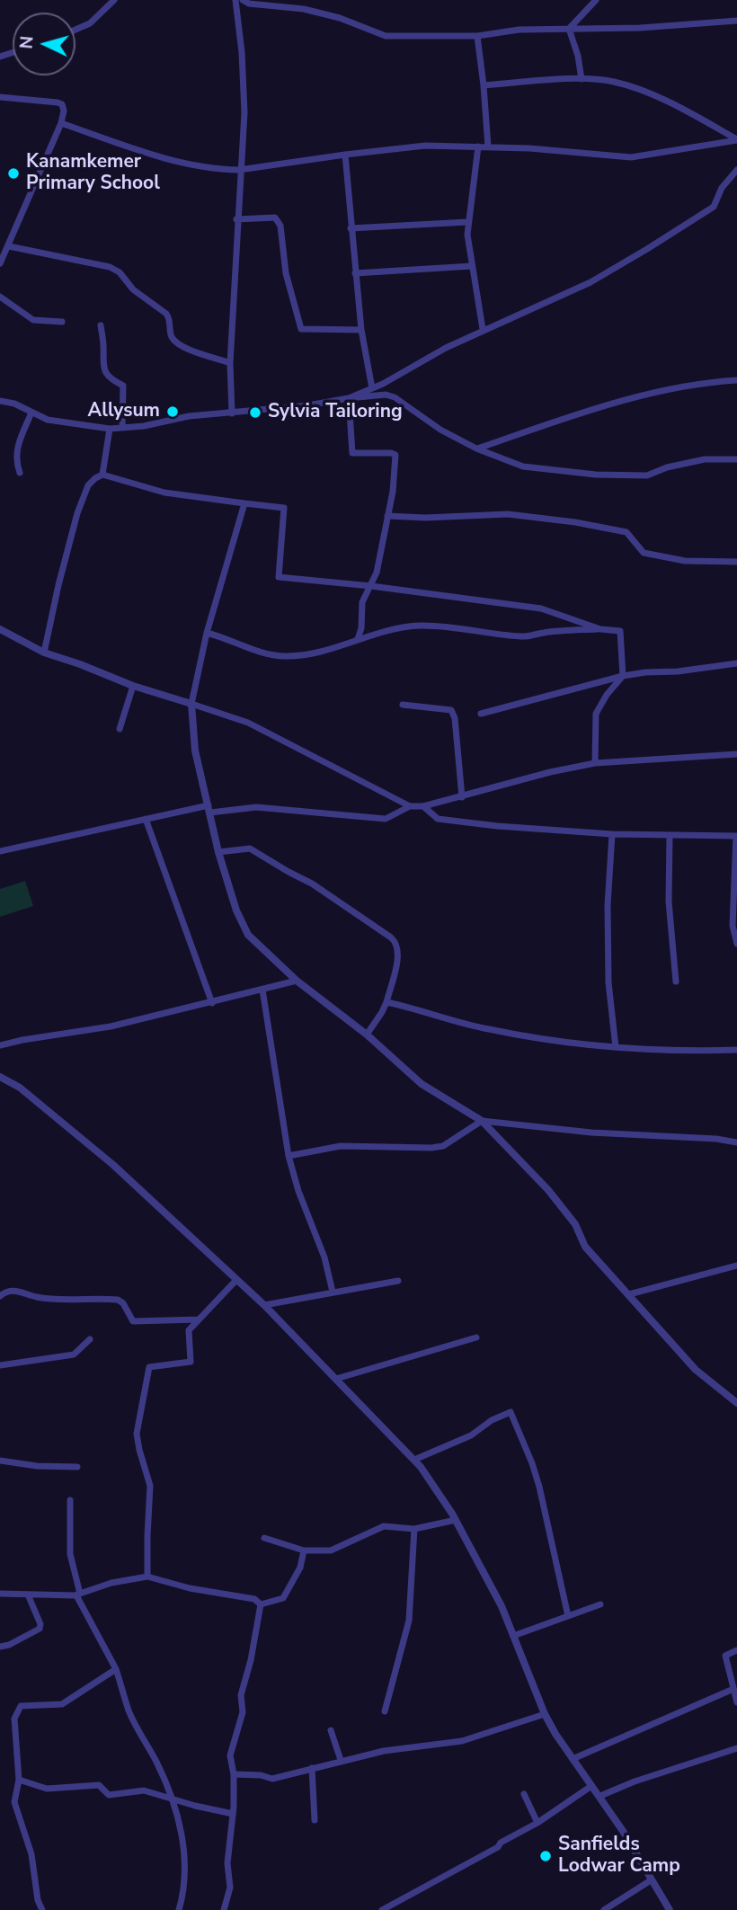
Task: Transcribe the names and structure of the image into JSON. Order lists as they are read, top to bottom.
{
  "places": [
    "Kanamkemer Primary School",
    "Allysum",
    "Sylvia Tailoring",
    "Sanfields Lodwar Camp"
  ],
  "north": "left"
}
